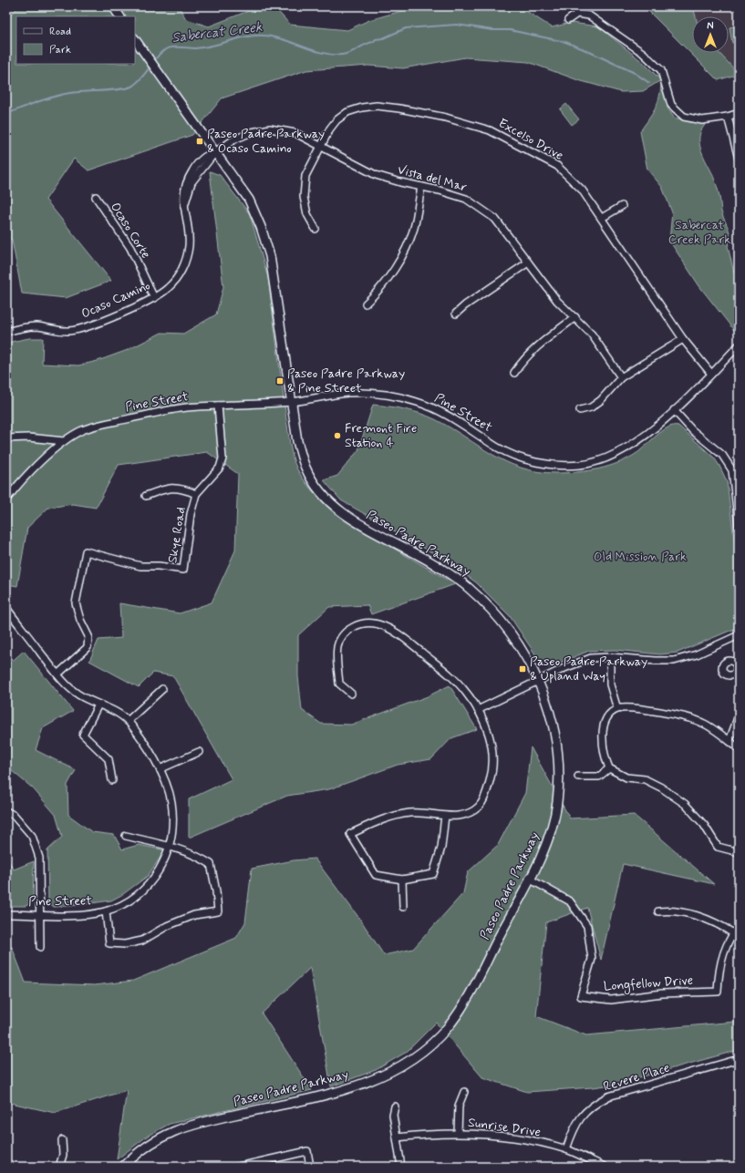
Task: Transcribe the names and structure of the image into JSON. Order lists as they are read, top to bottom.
{
  "streets": {
    "main road": ["Paseo Padre Parkway"],
    "street": [
      "Excelso Drive",
      "Vista del Mar",
      "Ocaso Corte",
      "Ocaso Camino",
      "Pine Street",
      "Skye Road",
      "Longfellow Drive",
      "Revere Place",
      "Sunrise Drive"
    ]
  },
  "crossings": [
    ["Excelso Drive", "Vista del Mar"],
    ["Excelso Drive", "Pine Street"],
    ["Vista del Mar", "Ocaso Camino"],
    ["Vista del Mar", "Paseo Padre Parkway"],
    ["Ocaso Corte", "Ocaso Camino"],
    ["Ocaso Camino", "Paseo Padre Parkway"],
    ["Pine Street", "Skye Road"],
    ["Pine Street", "Paseo Padre Parkway"],
    ["Paseo Padre Parkway", "Longfellow Drive"],
    ["Revere Place", "Sunrise Drive"]
  ],
  "water": ["Sabercat Creek"],
  "parks": ["Sabercat Creek Park", "Old Mission Park"],
  "places": {
    "transit": ["Paseo Padre Parkway & Ocaso Camino", "Paseo Padre Parkway & Pine Street", "Paseo Padre Parkway & Upland Way"],
    "other": ["Fremont Fire Station 4"]
  },
  "legend": ["Road", "Park"],
  "north": "top"
}
